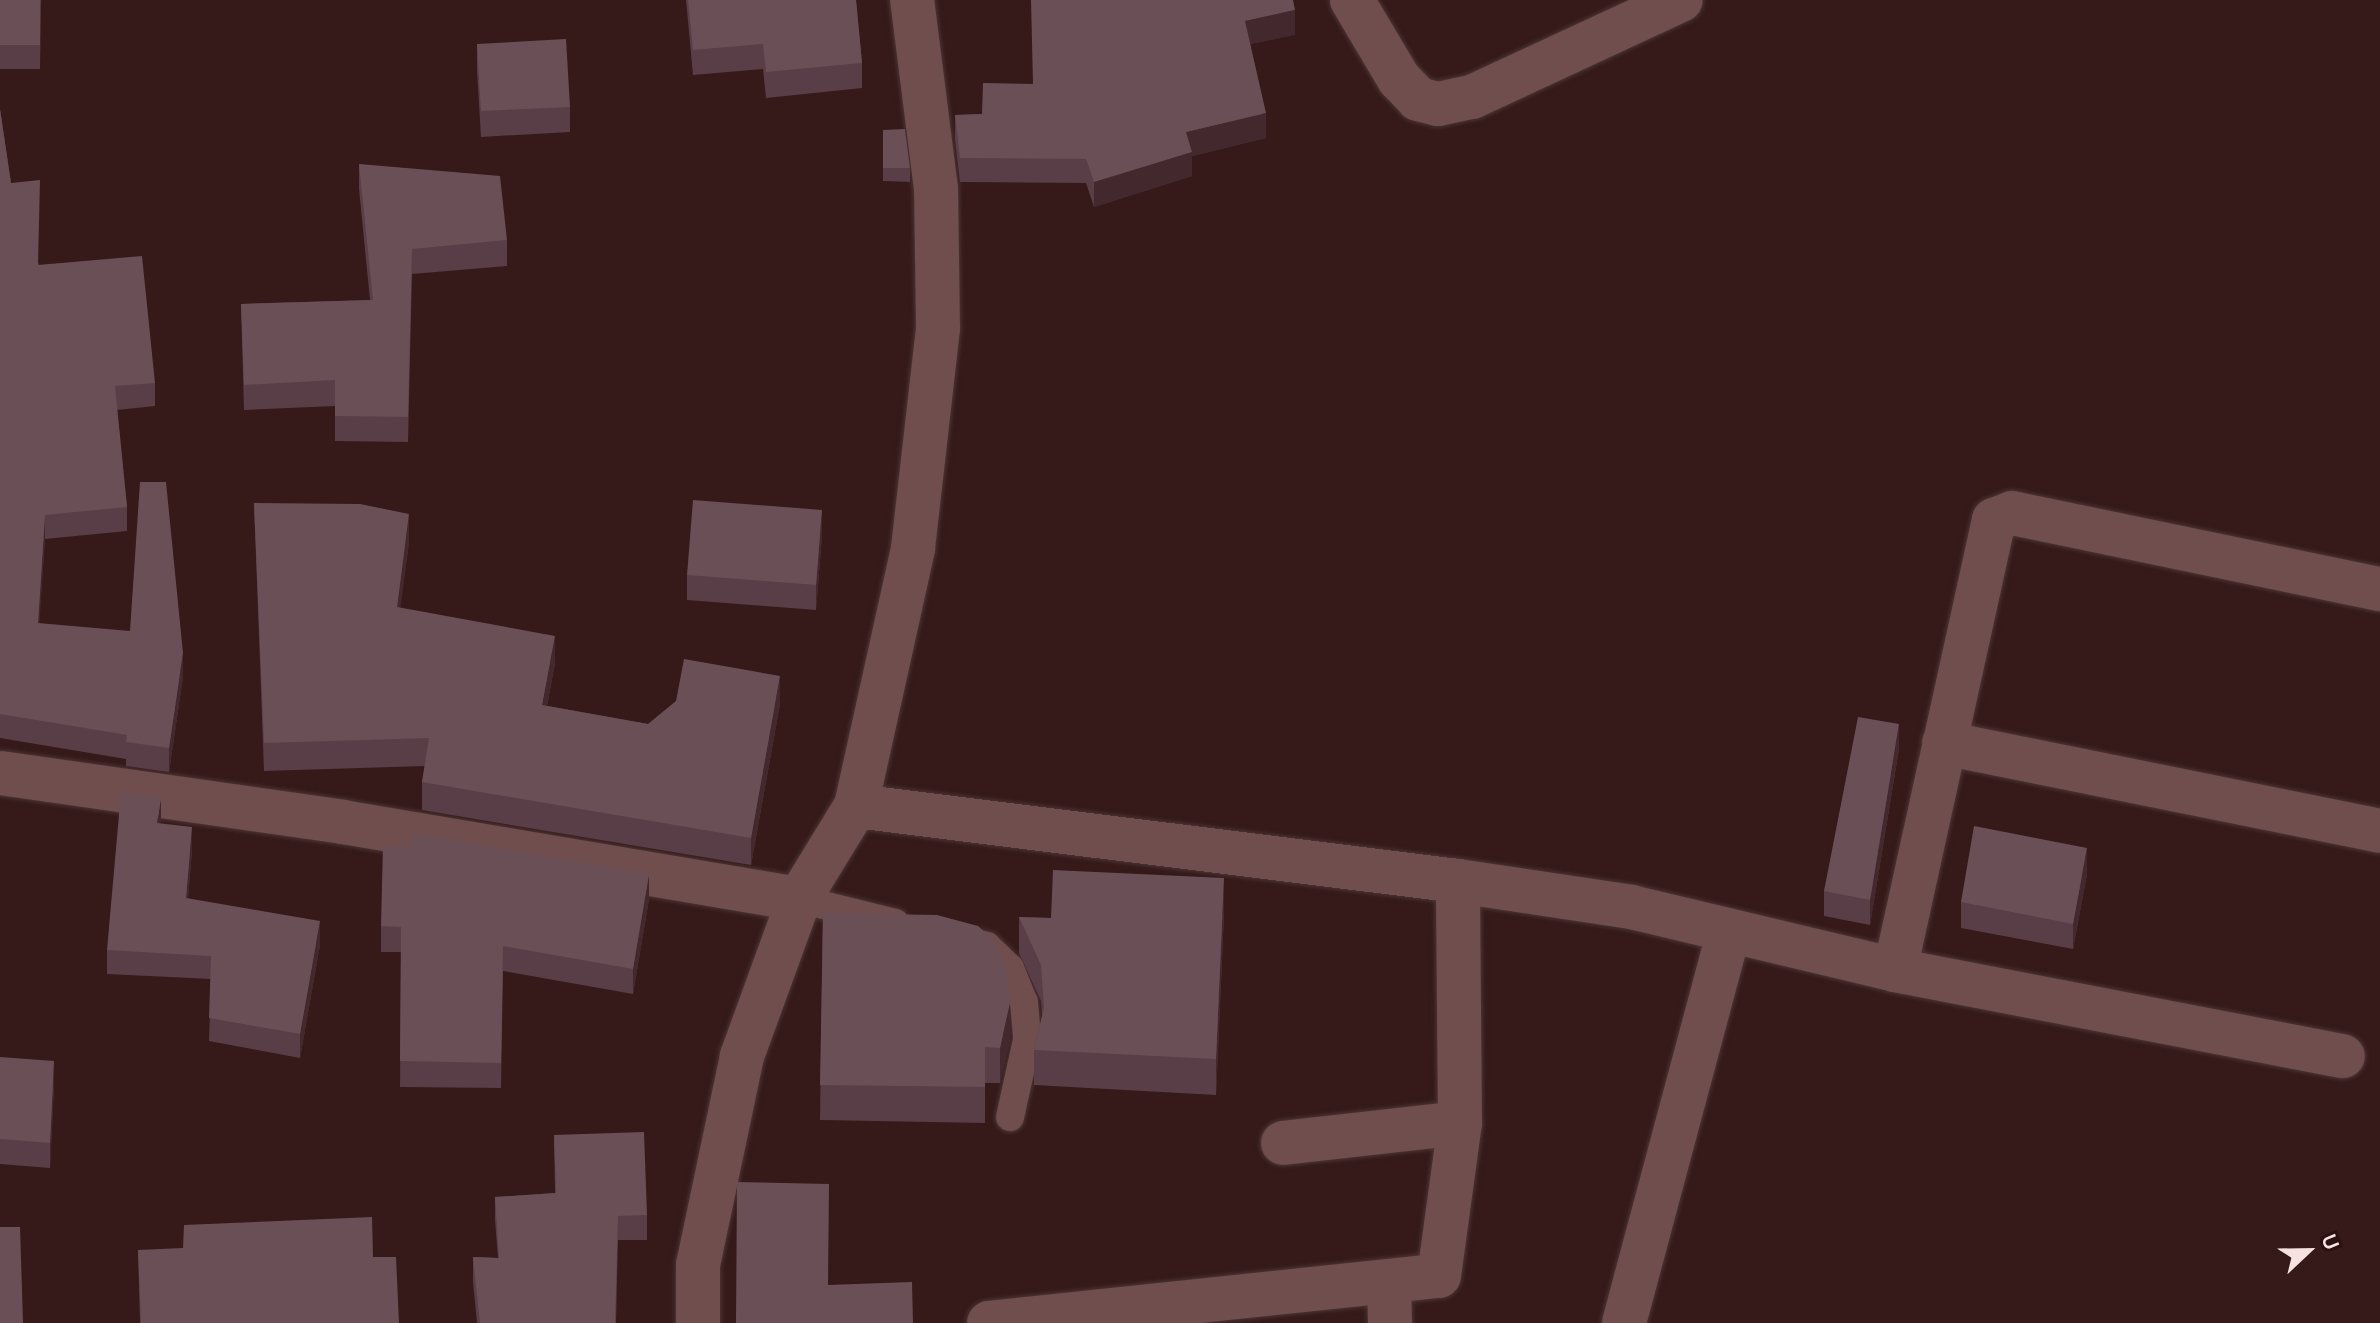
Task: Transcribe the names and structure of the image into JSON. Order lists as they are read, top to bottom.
{
  "north": "right"
}
